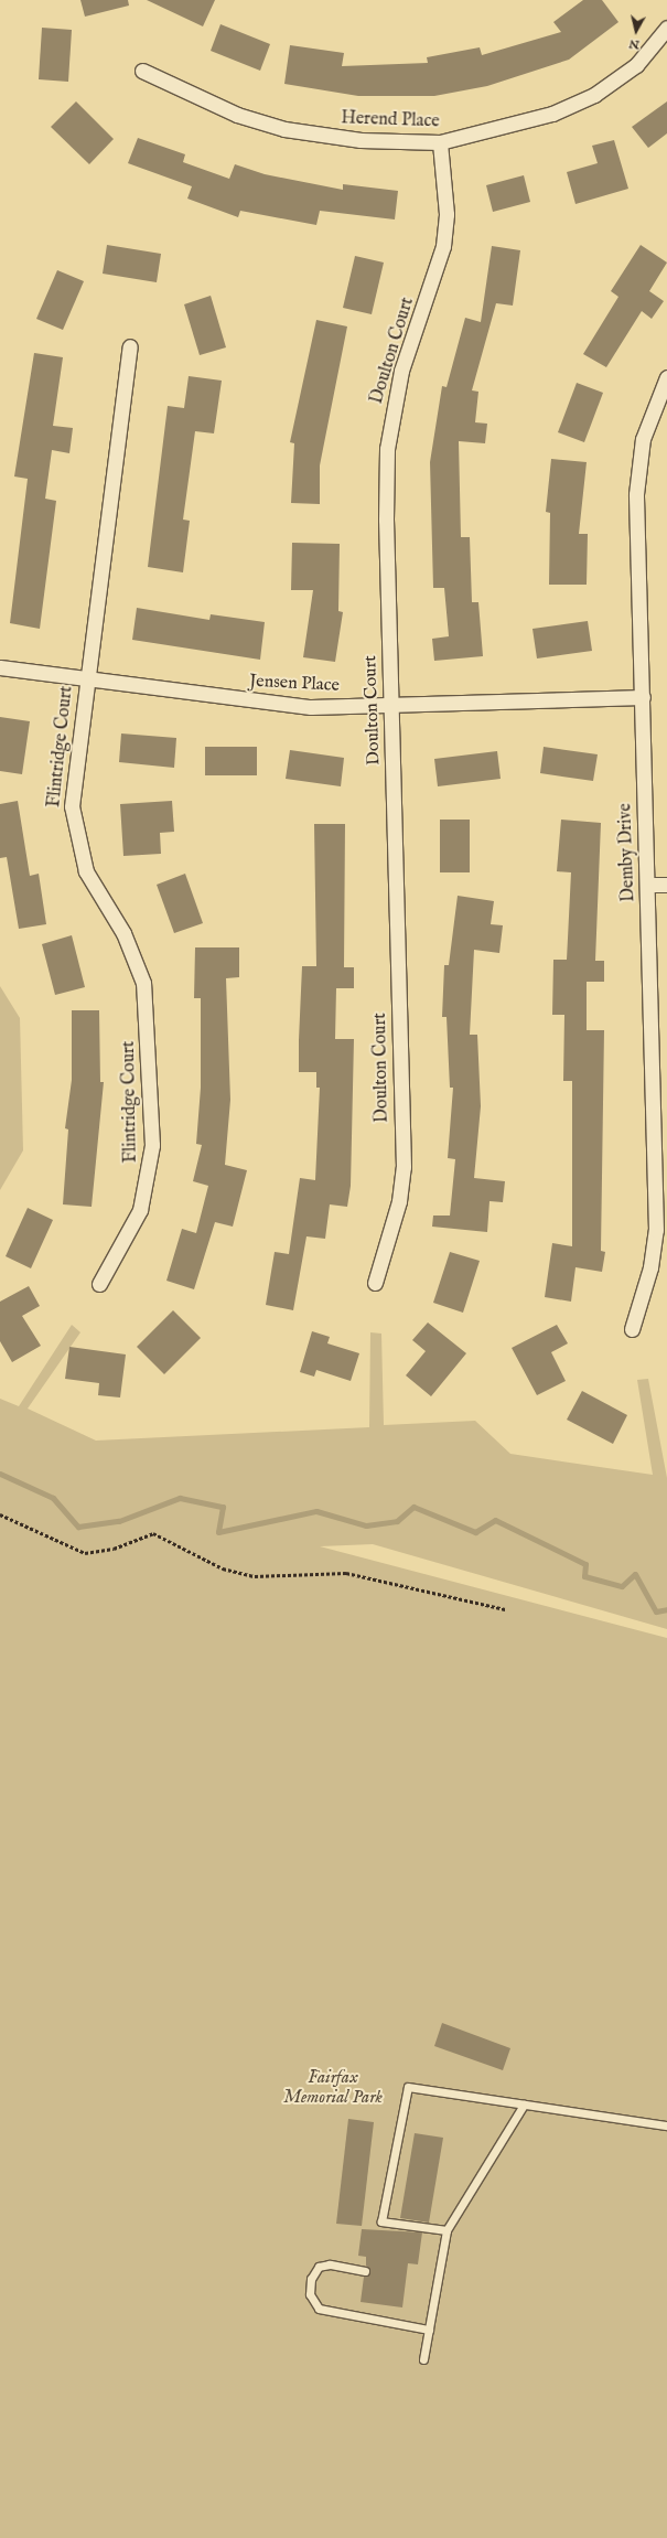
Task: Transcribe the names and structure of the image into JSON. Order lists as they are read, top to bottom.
{
  "streets": {
    "street": [
      "Herend Place",
      "Doulton Court",
      "Jensen Place",
      "Flintridge Court",
      "Demby Drive"
    ]
  },
  "crossings": [
    ["Herend Place", "Doulton Court"],
    ["Doulton Court", "Jensen Place"],
    ["Jensen Place", "Flintridge Court"],
    ["Jensen Place", "Demby Drive"]
  ],
  "parks": ["Fairfax Memorial Park"],
  "north": "bottom"
}
